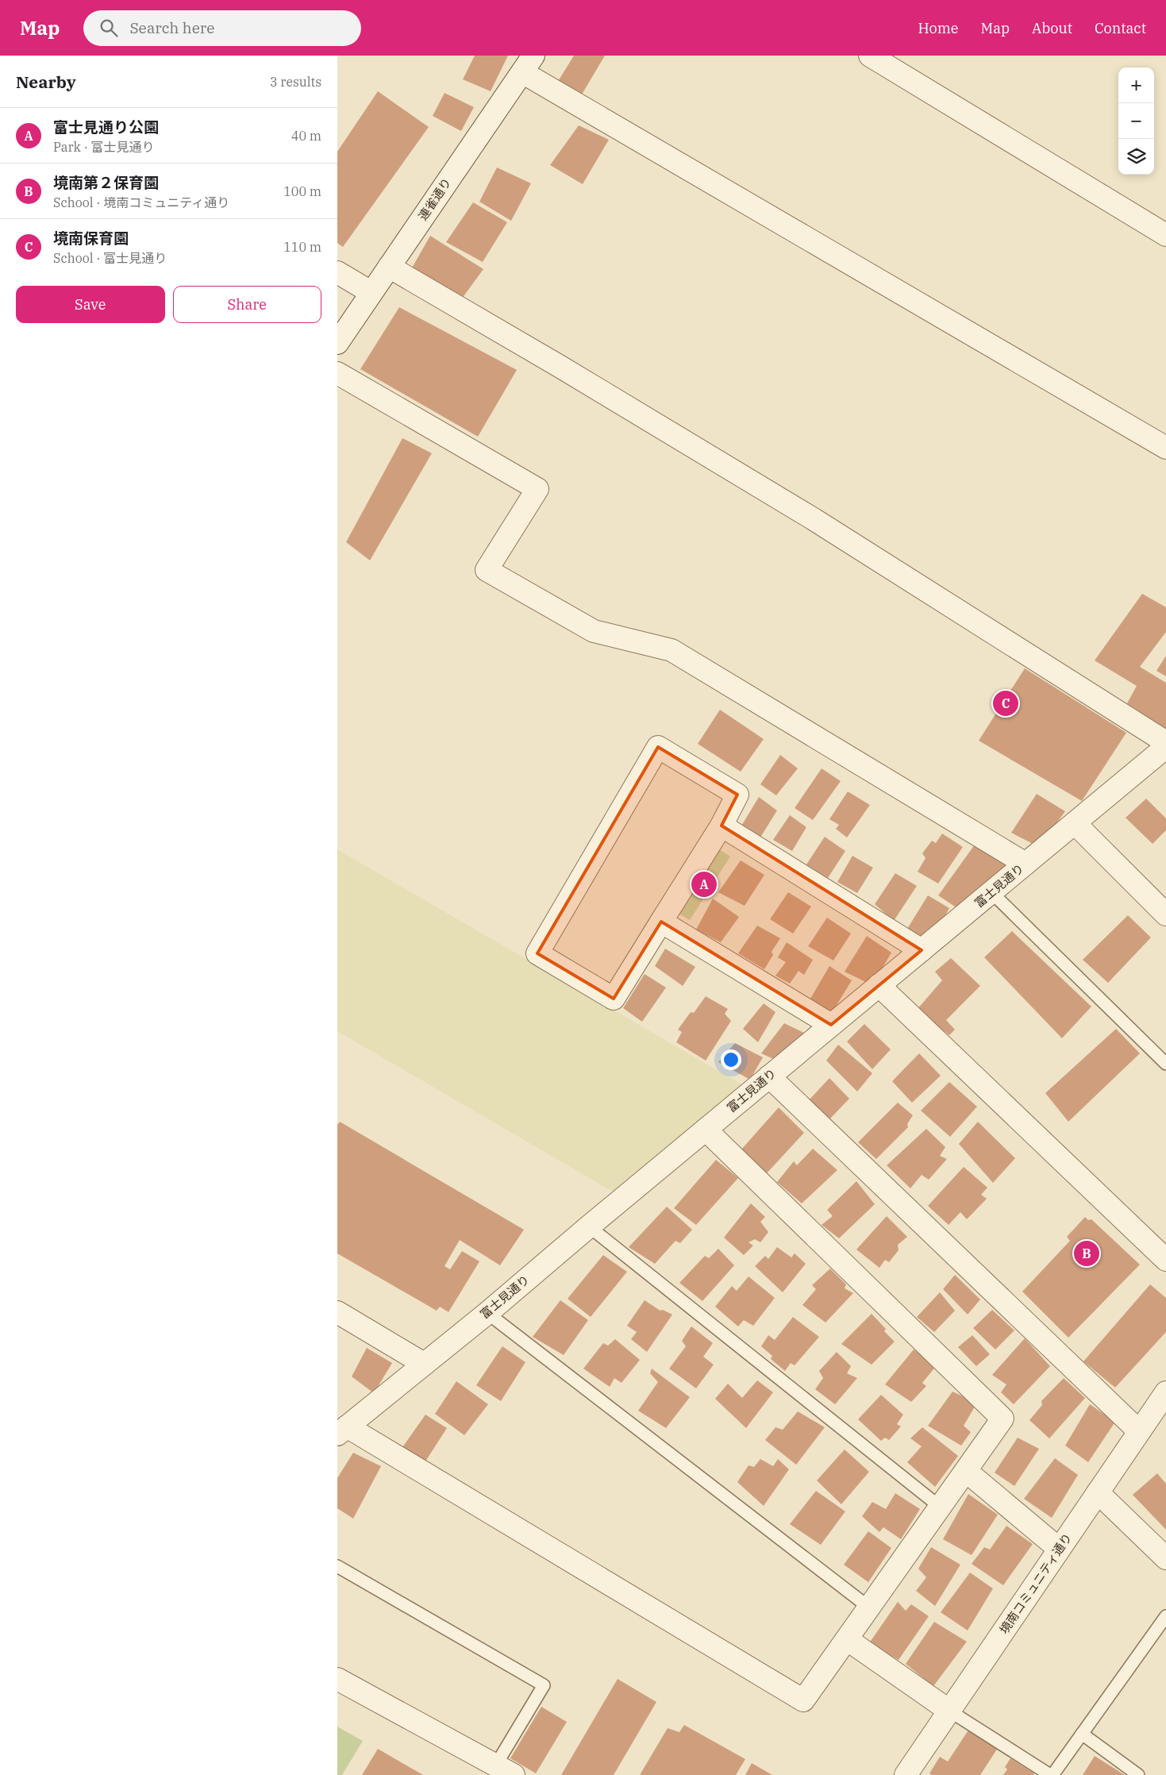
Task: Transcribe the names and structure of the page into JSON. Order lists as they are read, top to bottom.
{
  "streets": {
    "street": ["連雀通り", "富士見通り", "境南コミュニティ通り"]
  },
  "page": {
    "header": "Map",
    "search": "Search here",
    "nav": [
      "Home",
      "Map",
      "About",
      "Contact"
    ],
    "heading": ["Nearby", "3 results"],
    "map_buttons": ["+", "−"],
    "list": [
      {
        "mark": "A",
        "name": "富士見通り公園",
        "note": "Park · 富士見通り",
        "value": "40 m"
      },
      {
        "mark": "B",
        "name": "境南第２保育園",
        "note": "School · 境南コミュニティ通り",
        "value": "100 m"
      },
      {
        "mark": "C",
        "name": "境南保育園",
        "note": "School · 富士見通り",
        "value": "110 m"
      }
    ],
    "buttons": ["Save", "Share"],
    "pins": ["C", "A", "B"]
  }
}
